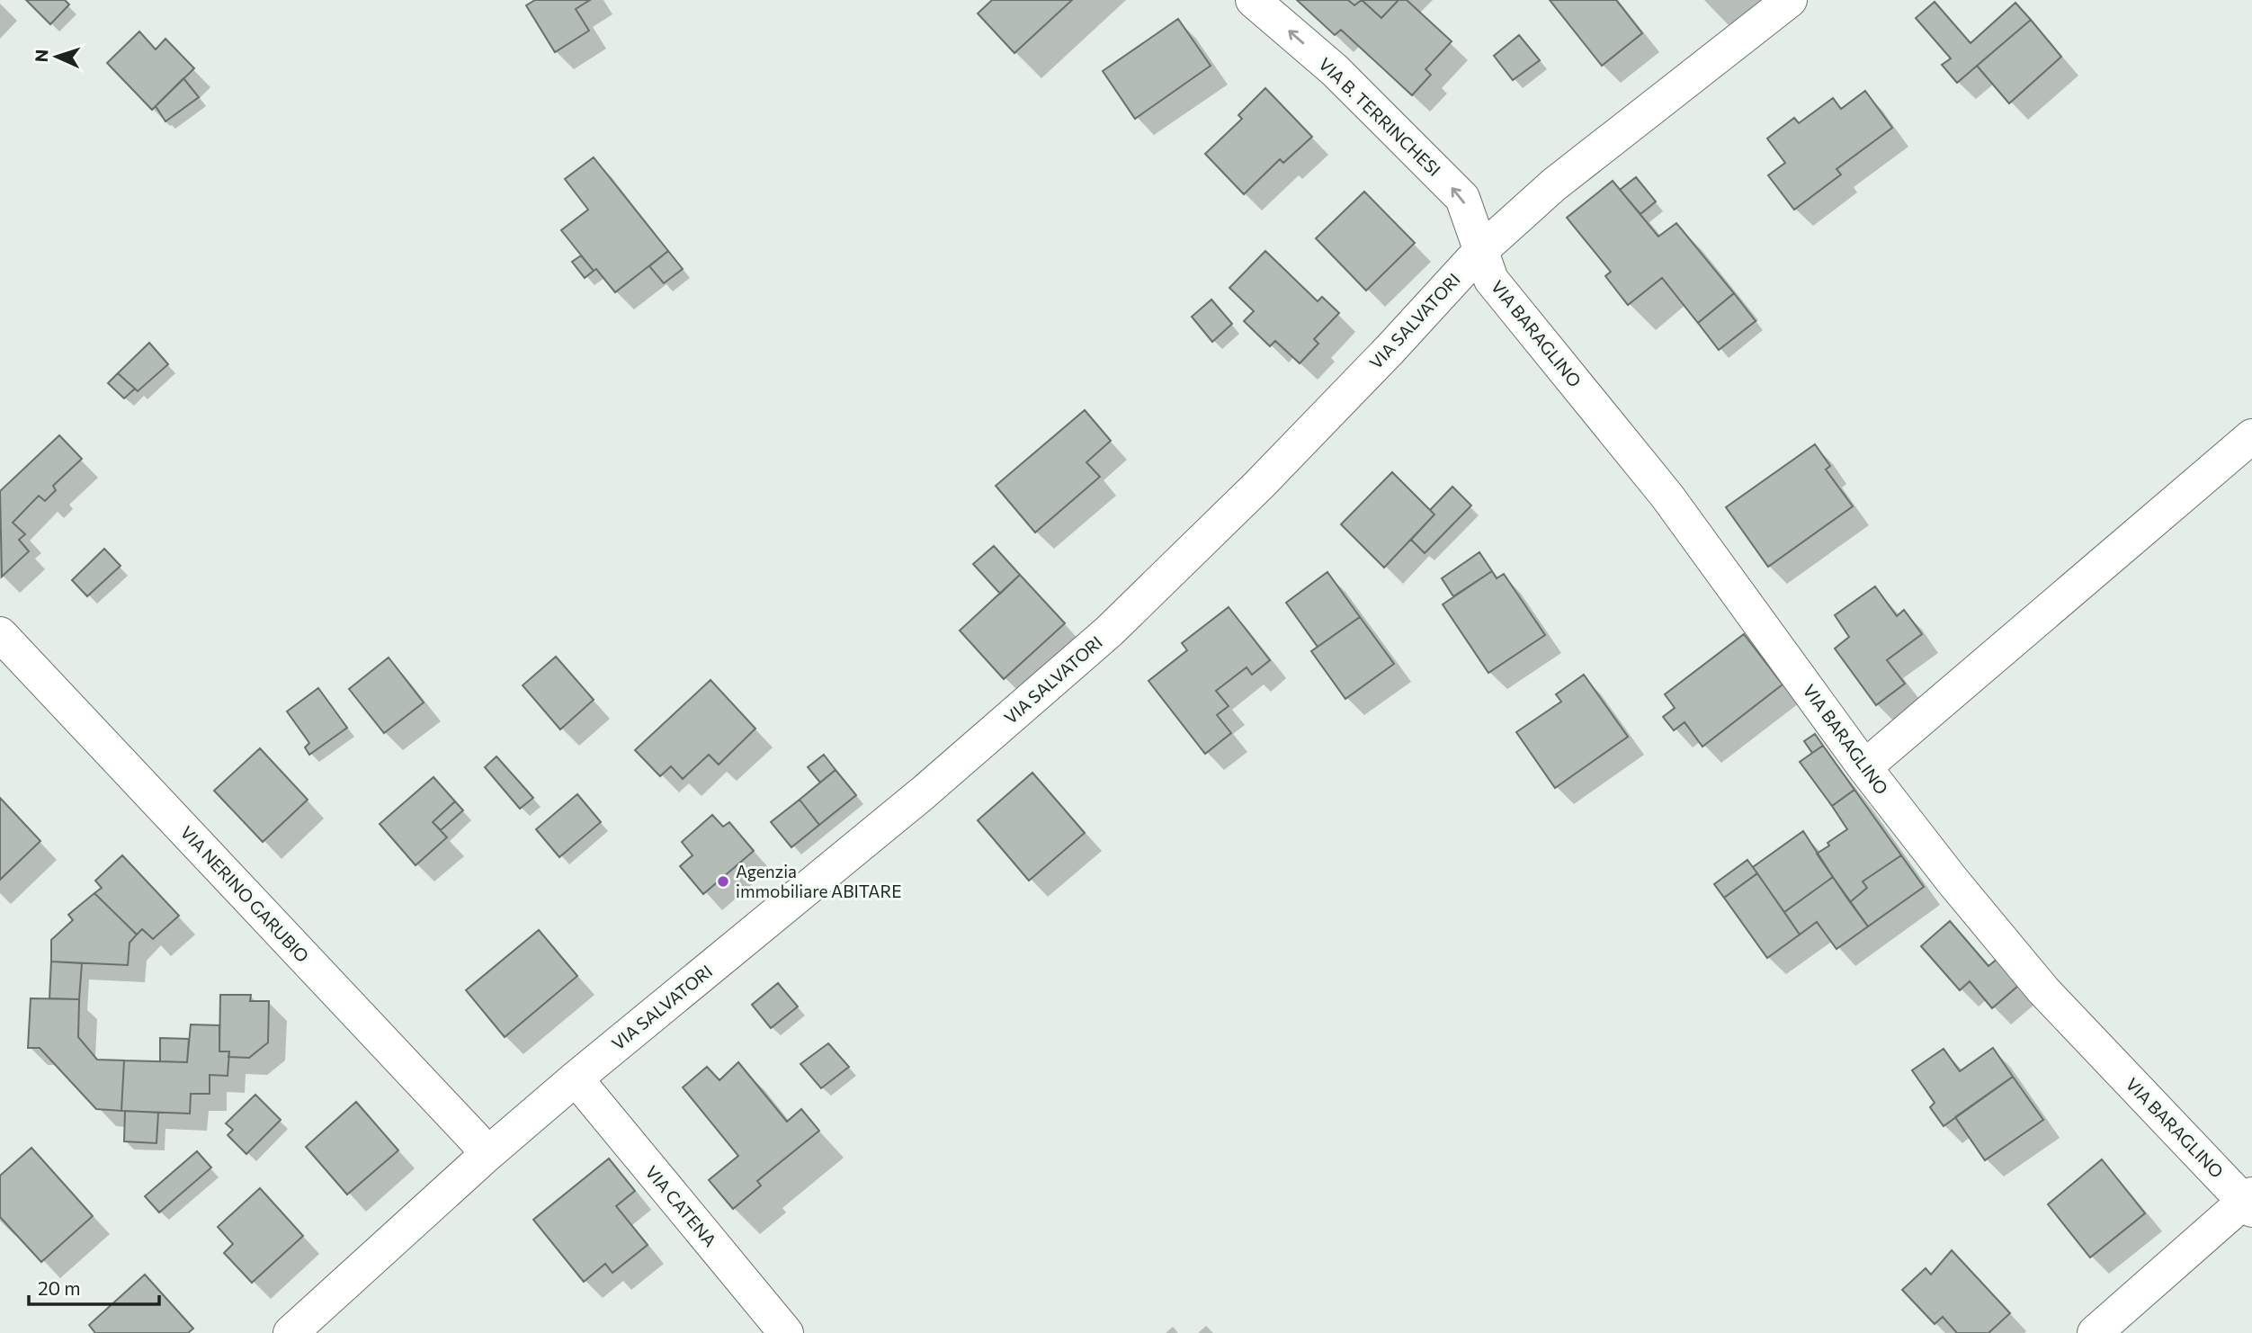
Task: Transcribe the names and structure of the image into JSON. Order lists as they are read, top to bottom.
{
  "streets": {
    "street": [
      "VIA B. TERRINCHESI",
      "VIA SALVATORI",
      "VIA BARAGLINO",
      "VIA NERINO GARUBIO",
      "VIA CATENA"
    ]
  },
  "crossings": [
    ["VIA B. TERRINCHESI", "VIA SALVATORI"],
    ["VIA B. TERRINCHESI", "VIA BARAGLINO"],
    ["VIA SALVATORI", "VIA BARAGLINO"],
    ["VIA SALVATORI", "VIA NERINO GARUBIO"],
    ["VIA SALVATORI", "VIA CATENA"]
  ],
  "one_way": ["VIA B. TERRINCHESI"],
  "places": ["Agenzia immobiliare ABITARE"],
  "scale_bar": "20 m",
  "north": "left"
}
